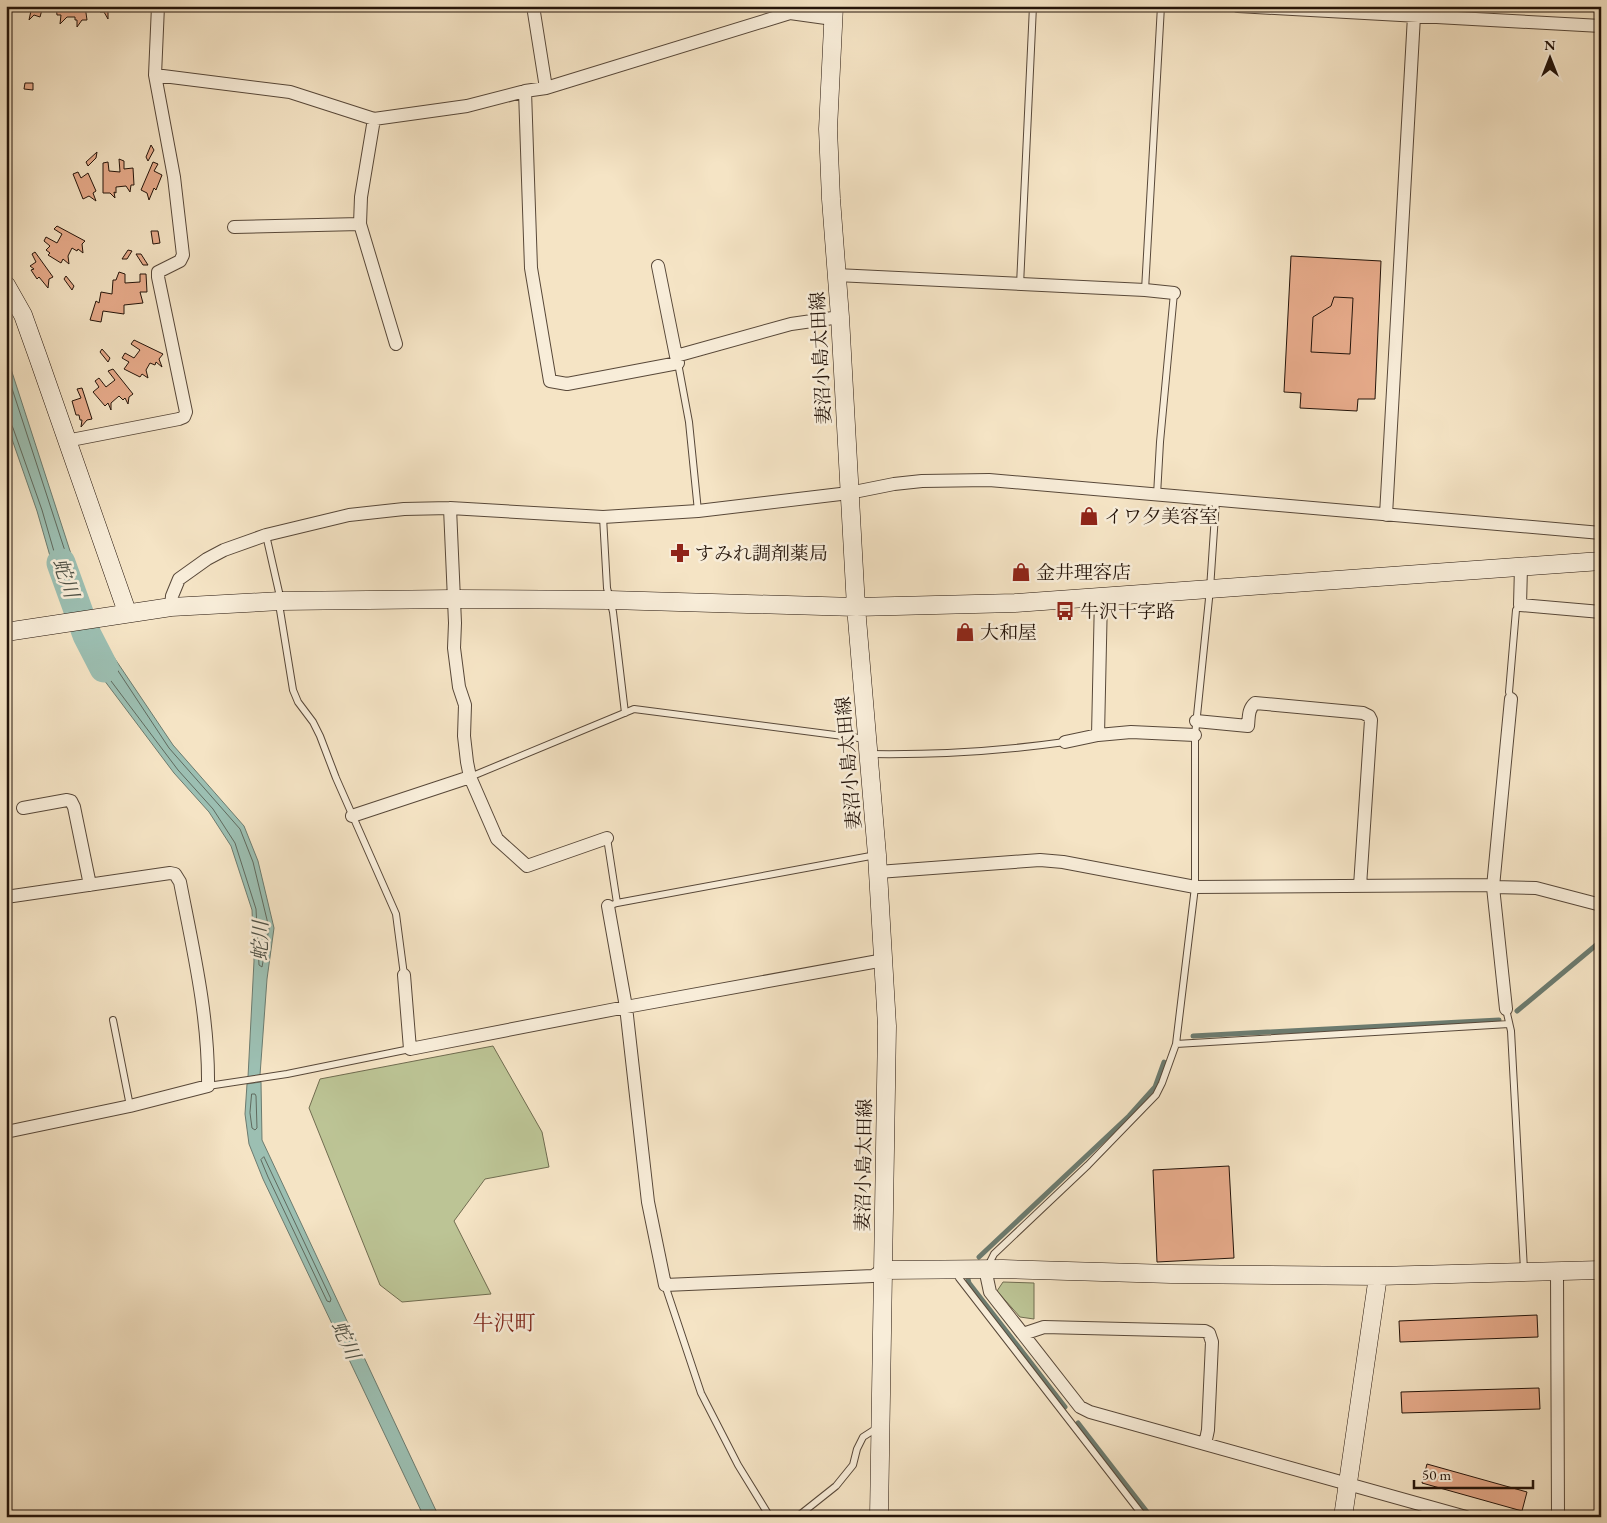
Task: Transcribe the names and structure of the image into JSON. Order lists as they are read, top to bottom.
{
  "streets": {
    "main road": ["妻沼小島太田線"]
  },
  "districts": ["牛沢町"],
  "water": ["蛇川"],
  "places": {
    "shop": ["イワ夕美容室", "金井理容店", "大和屋"],
    "pharmacy": ["すみれ調剤薬局"],
    "bus stop": ["牛沢十字路"]
  },
  "scale_bar": "50 m",
  "north": "top"
}
